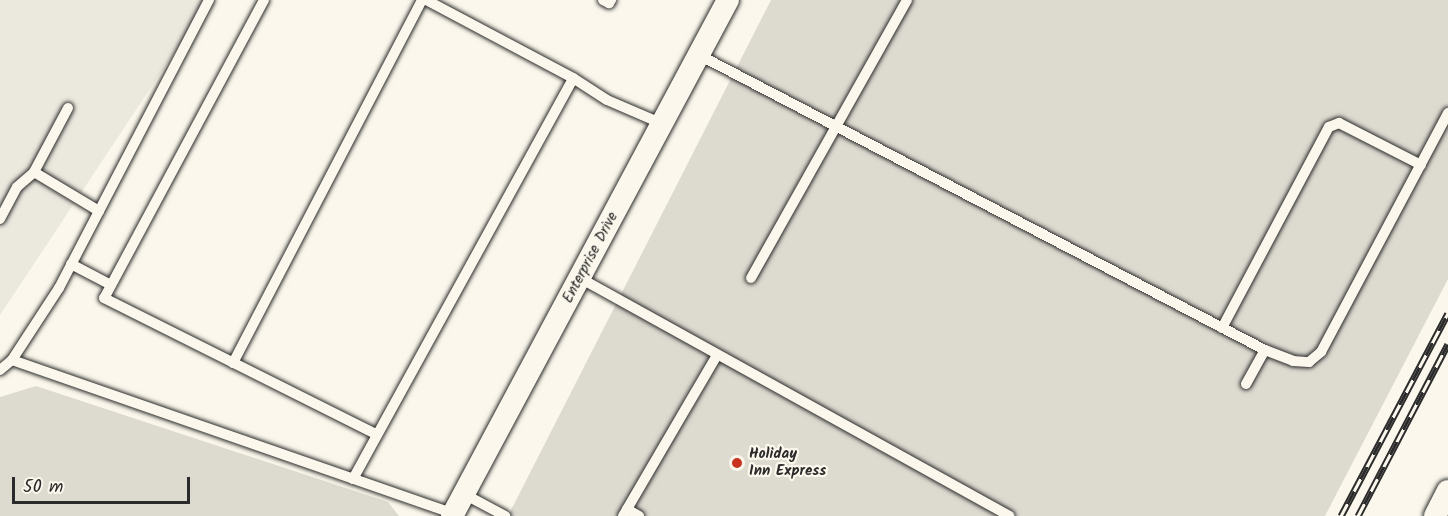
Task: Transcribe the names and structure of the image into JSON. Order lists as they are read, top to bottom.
{
  "streets": {
    "street": ["Enterprise Drive"]
  },
  "places": ["Holiday Inn Express"],
  "scale_bar": "50 m"
}
